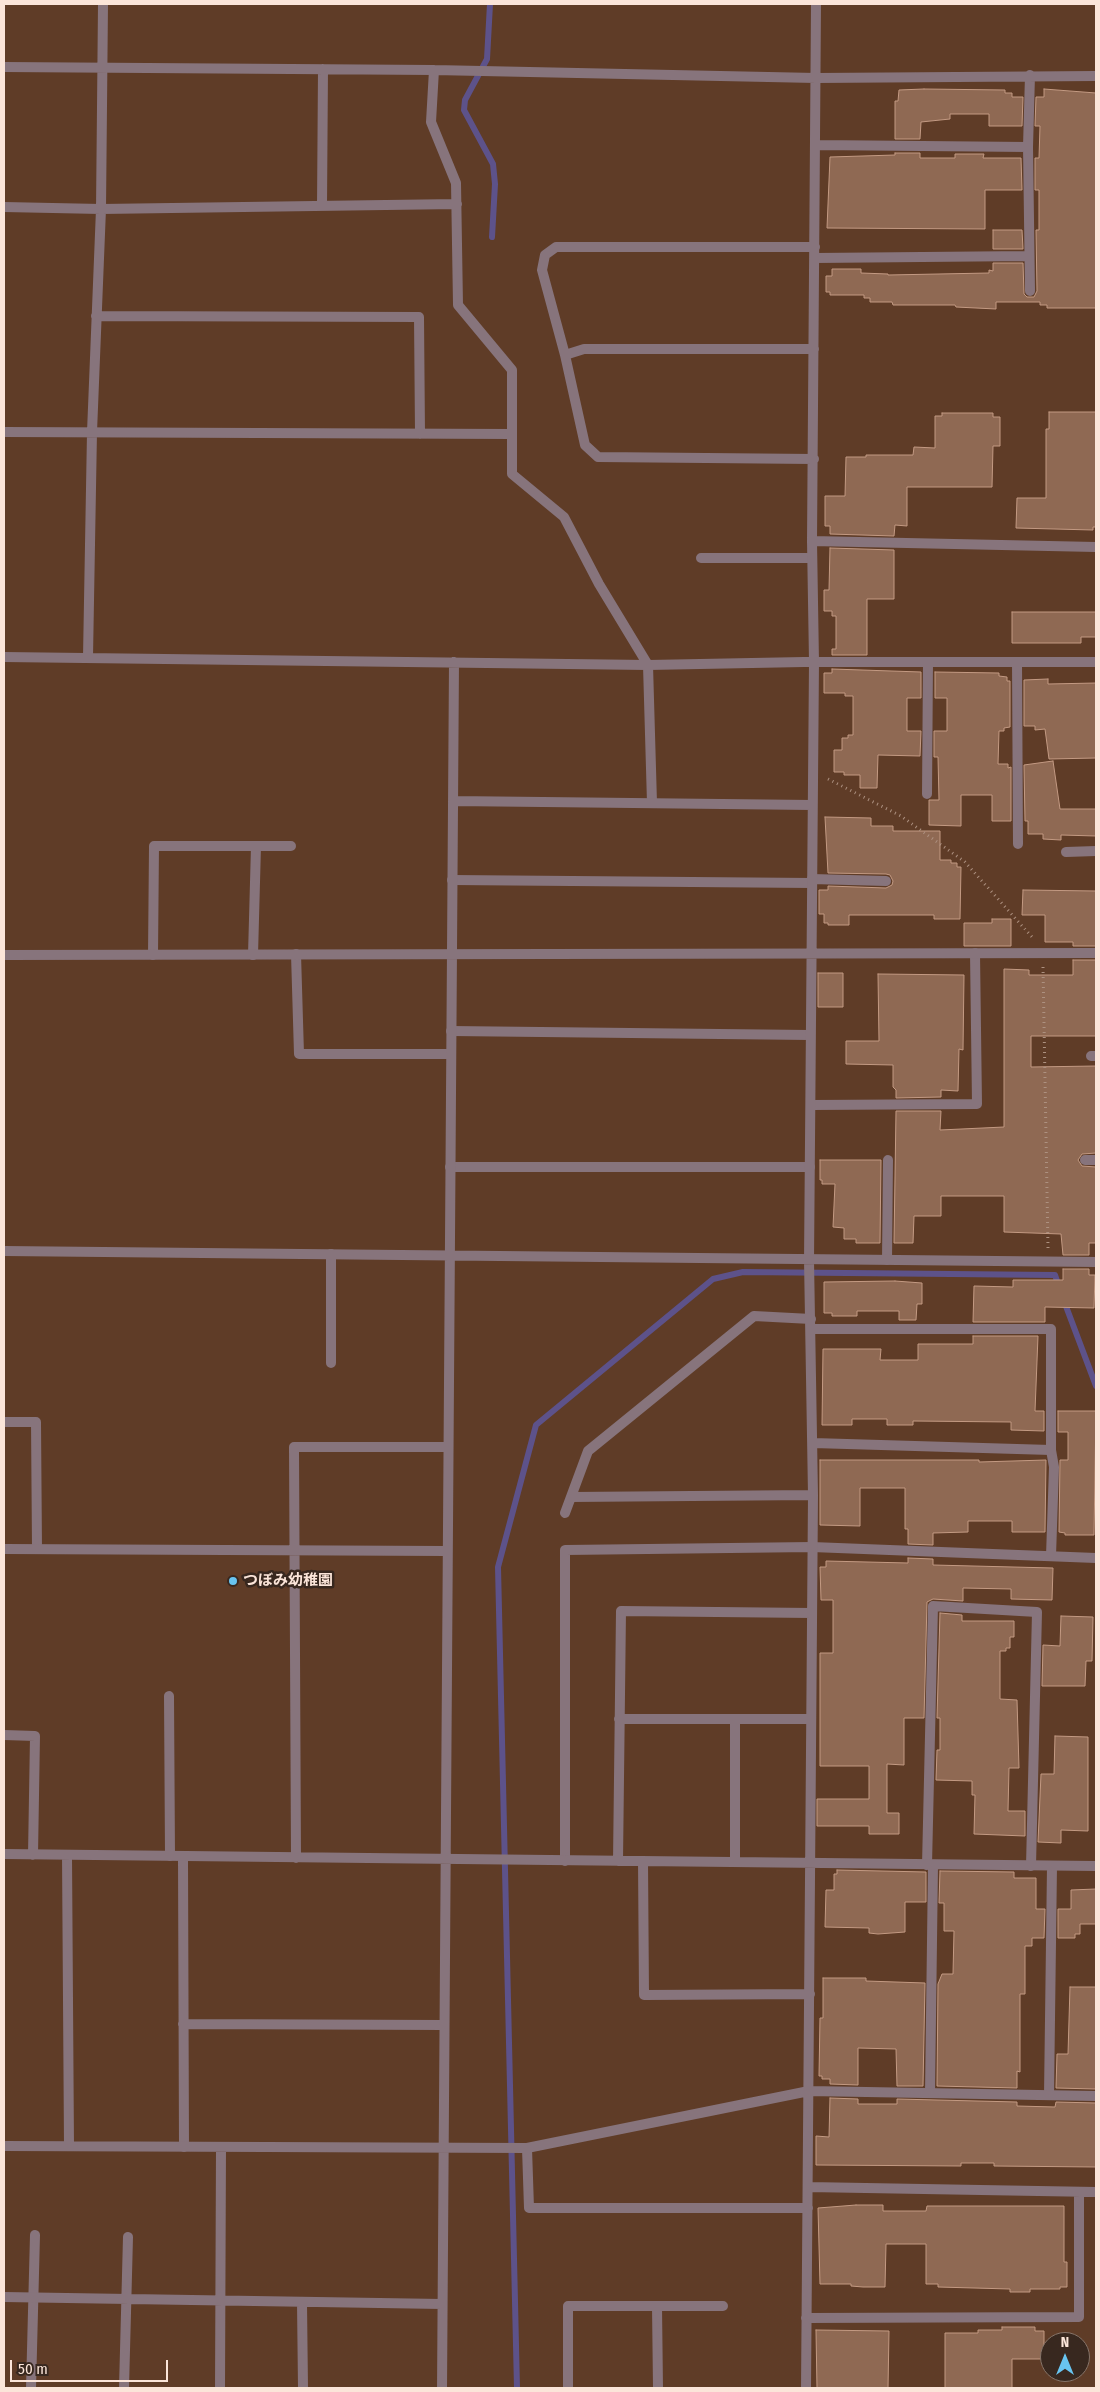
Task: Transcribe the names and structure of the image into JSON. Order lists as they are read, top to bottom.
{
  "places": ["つぼみ幼稚園"],
  "scale_bar": "50 m",
  "north": "top"
}
